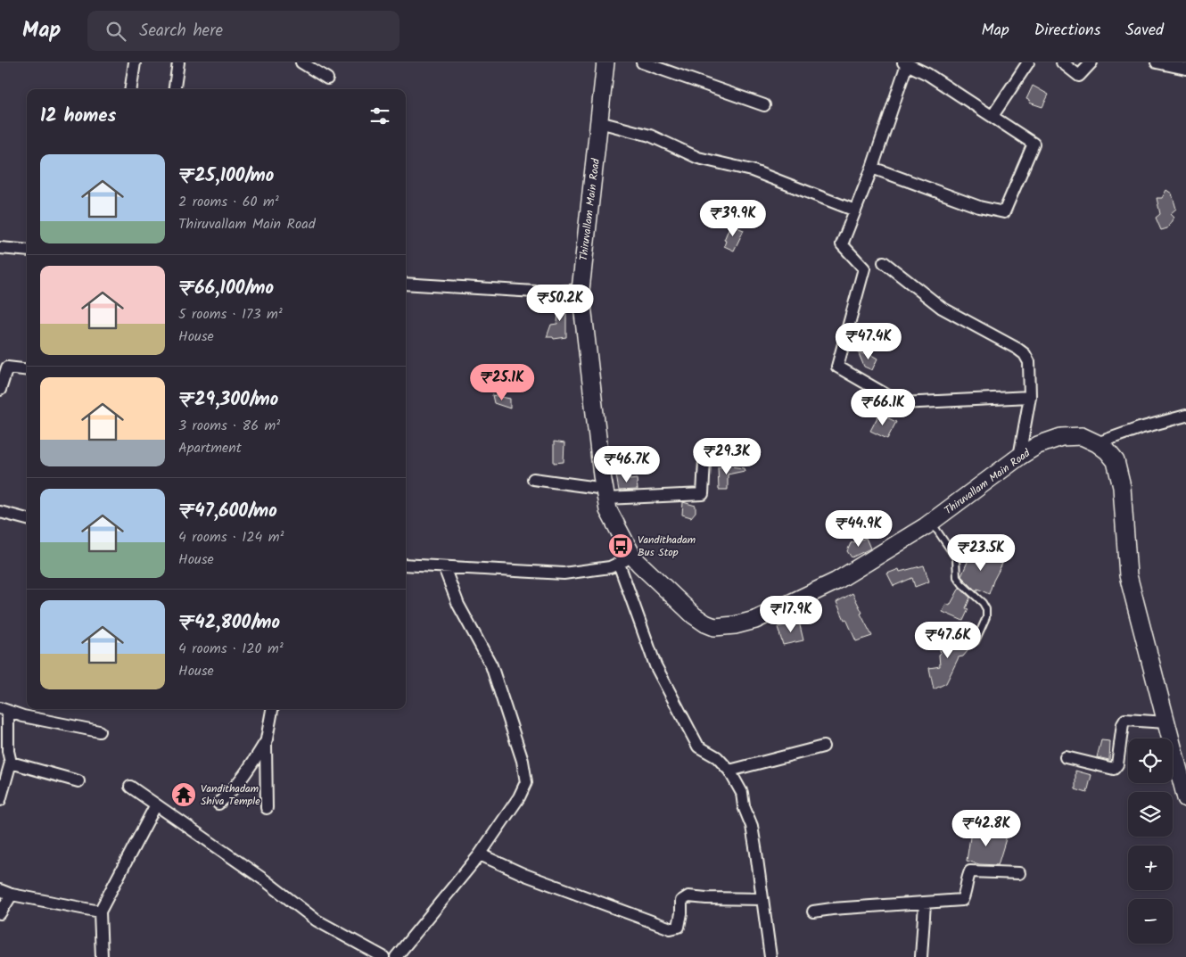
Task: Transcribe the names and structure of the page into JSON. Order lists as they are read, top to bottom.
{
  "streets": {
    "main road": ["Thiruvallam Main Road"]
  },
  "places": {
    "bus stop": ["Vandithadam Bus Stop"],
    "temple": ["Vandithadam Shiva Temple"]
  },
  "page": {
    "header": "Map",
    "search": "Search here",
    "nav": ["Map", "Directions", "Saved"],
    "heading": "12 homes",
    "list": [
      {
        "name": "₹25,100/mo",
        "note": "2 rooms · 60 m² · Thiruvallam Main Road"
      },
      {
        "name": "₹66,100/mo",
        "note": "5 rooms · 173 m² · House"
      },
      {
        "name": "₹29,300/mo",
        "note": "3 rooms · 86 m² · Apartment"
      },
      {
        "name": "₹47,600/mo",
        "note": "4 rooms · 124 m² · House"
      },
      {
        "name": "₹42,800/mo",
        "note": "4 rooms · 120 m² · House"
      }
    ],
    "price": [
      "₹39.9K",
      "₹50.2K",
      "₹47.4K",
      "₹25.1K",
      "₹66.1K",
      "₹29.3K",
      "₹46.7K",
      "₹44.9K",
      "₹23.5K",
      "₹17.9K",
      "₹47.6K",
      "₹42.8K"
    ],
    "map_buttons": ["+", "−"]
  }
}
